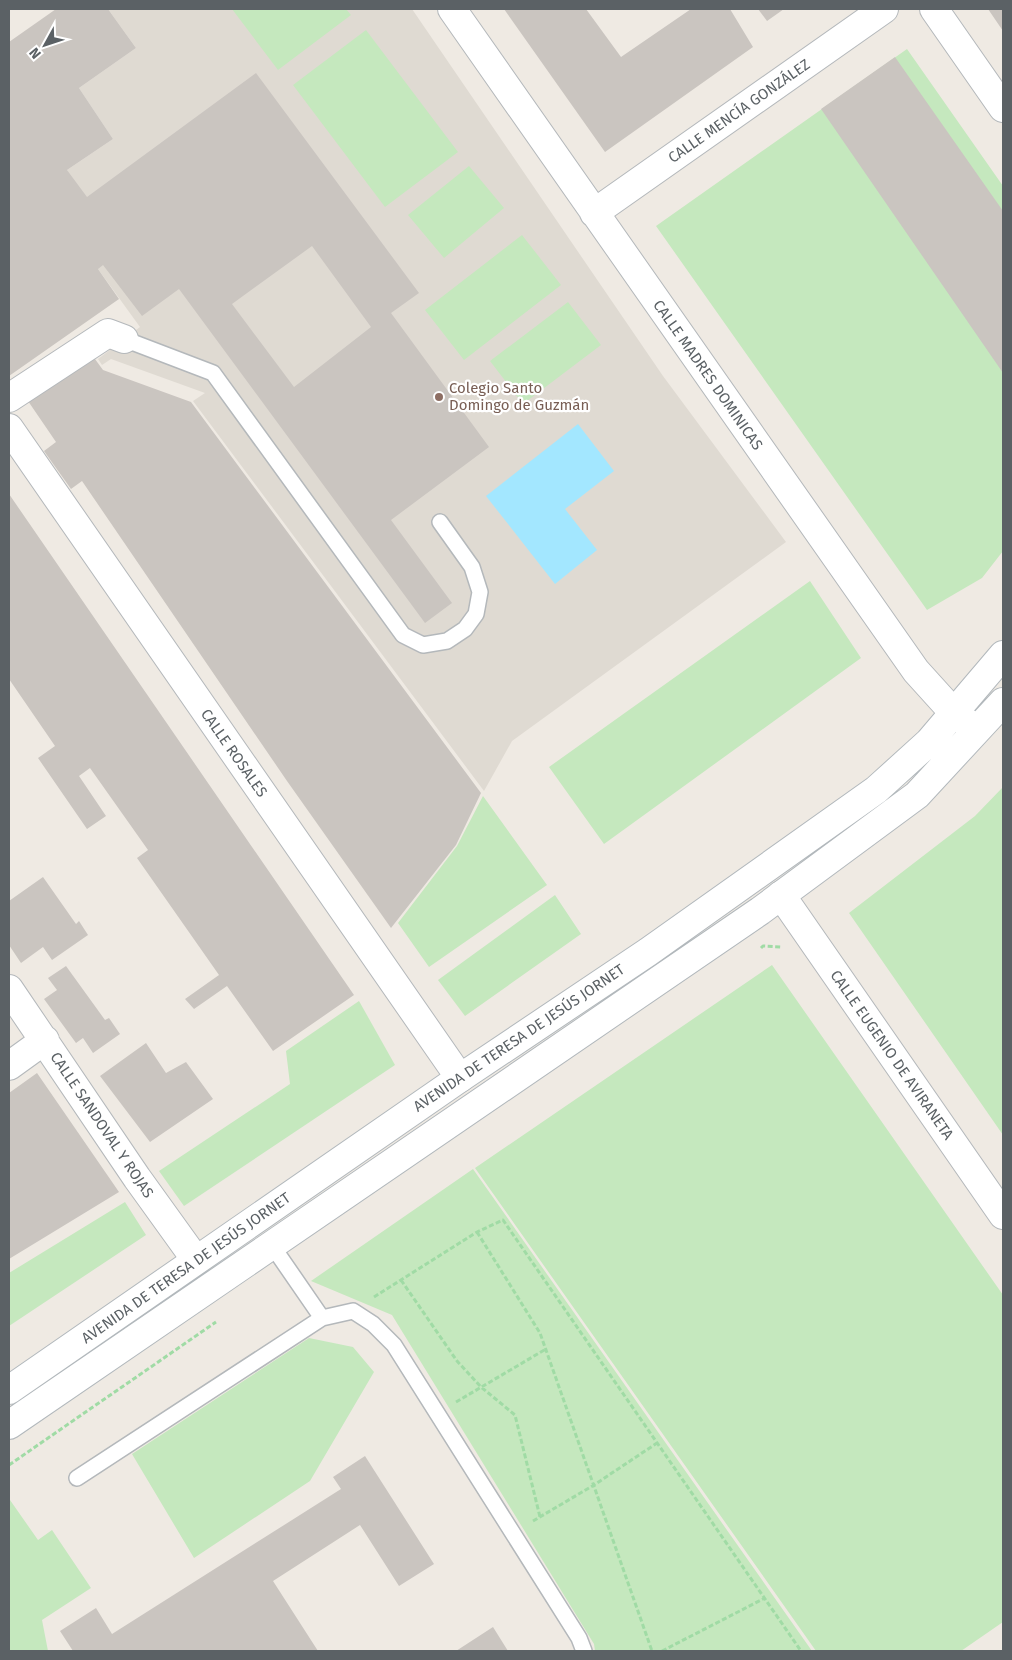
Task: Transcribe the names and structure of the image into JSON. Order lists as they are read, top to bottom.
{
  "streets": {
    "street": [
      "CALLE MENCÍA GONZÁLEZ",
      "CALLE MADRES DOMINICAS",
      "CALLE ROSALES",
      "AVENIDA DE TERESA DE JESÚS JORNET",
      "CALLE EUGENIO DE AVIRANETA",
      "CALLE SANDOVAL Y ROJAS"
    ]
  },
  "crossings": [
    ["CALLE MENCÍA GONZÁLEZ", "CALLE MADRES DOMINICAS"],
    ["CALLE MADRES DOMINICAS", "AVENIDA DE TERESA DE JESÚS JORNET"],
    ["CALLE ROSALES", "AVENIDA DE TERESA DE JESÚS JORNET"],
    ["AVENIDA DE TERESA DE JESÚS JORNET", "CALLE EUGENIO DE AVIRANETA"],
    ["AVENIDA DE TERESA DE JESÚS JORNET", "CALLE SANDOVAL Y ROJAS"]
  ],
  "places": ["Colegio Santo Domingo de Guzmán"],
  "north": "bottom left"
}
